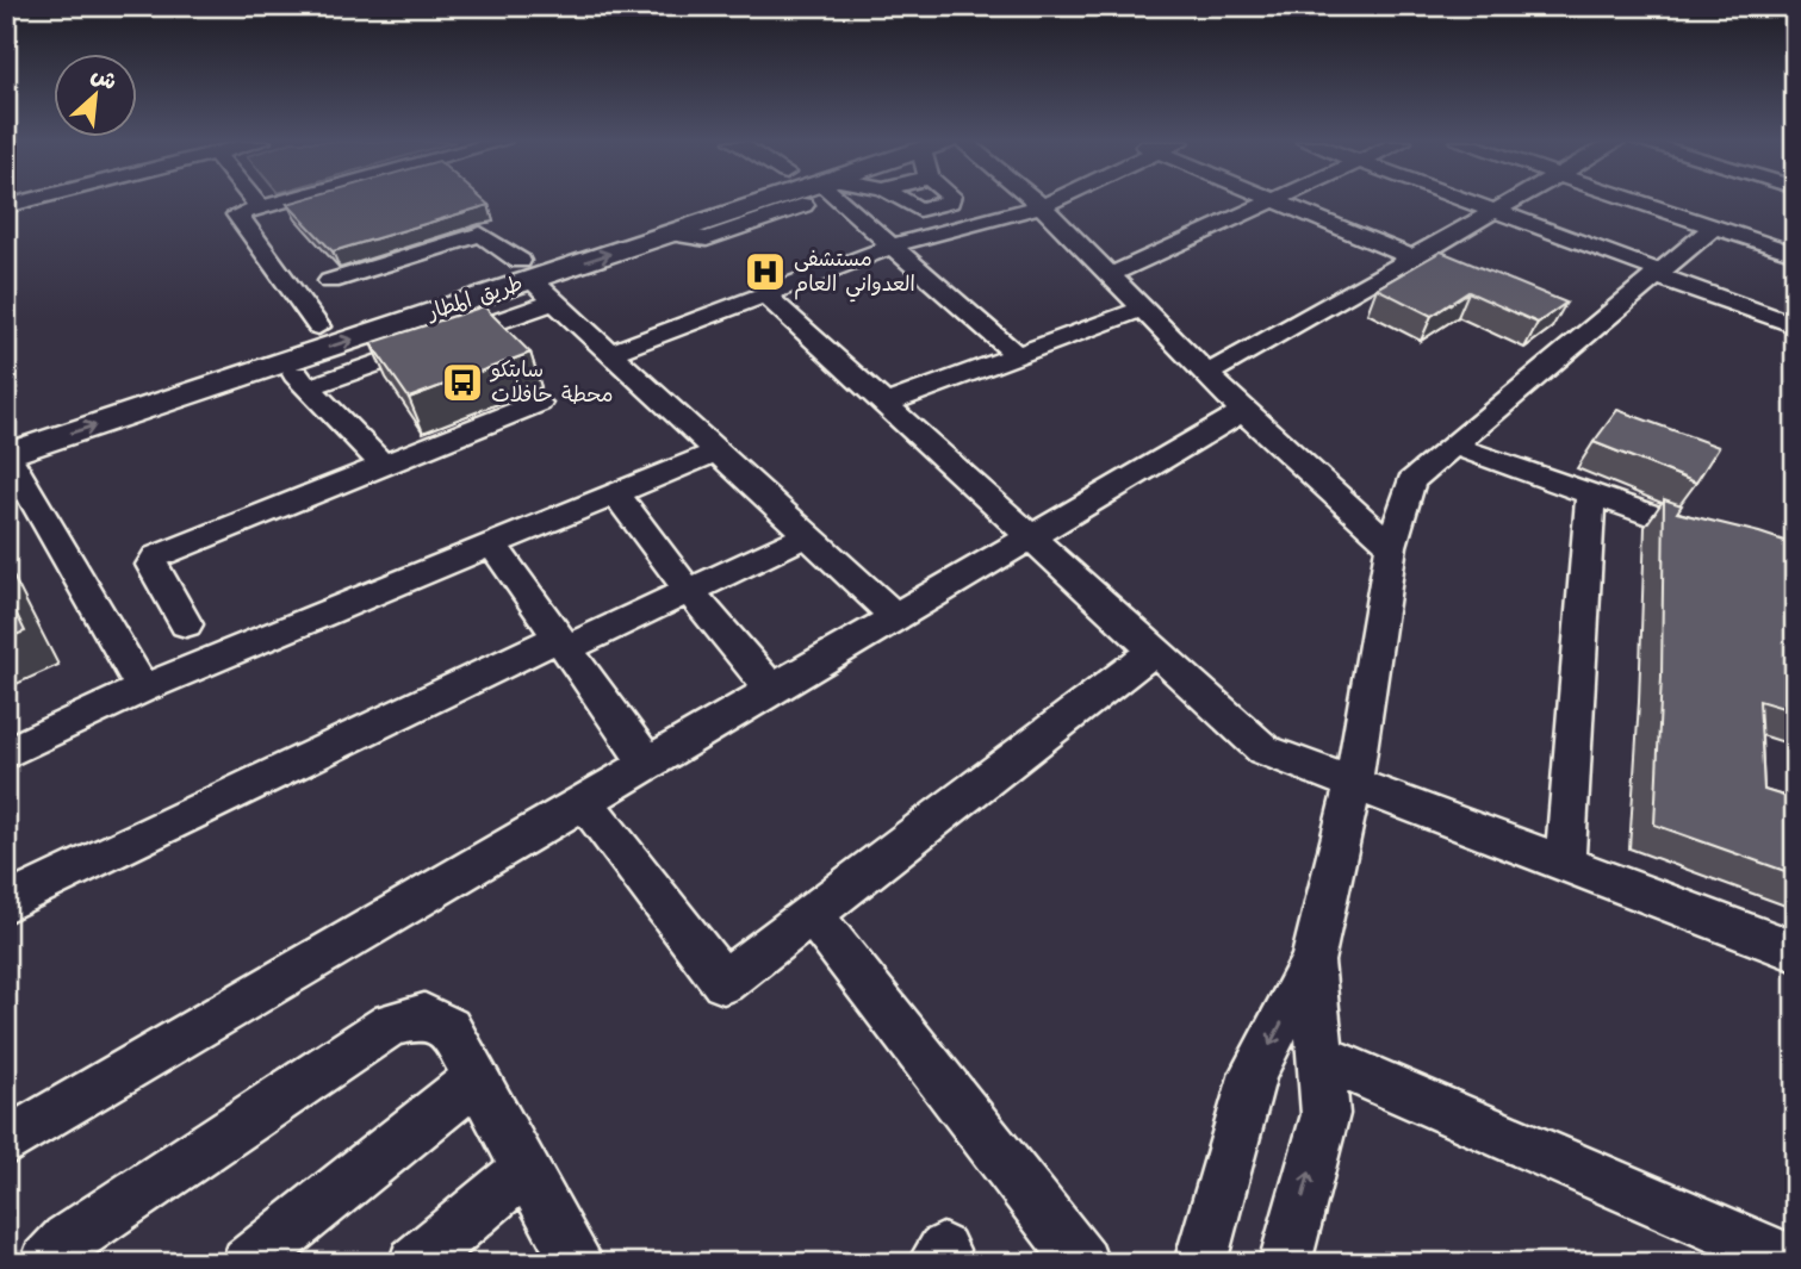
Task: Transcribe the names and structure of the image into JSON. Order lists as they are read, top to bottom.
{
  "streets": {
    "main road": ["طريق المطار"]
  },
  "places": {
    "hospital": ["مستشفى العدواني العام"],
    "bus stop": ["سابتكو محطة حافلات"]
  },
  "north": "top right"
}
